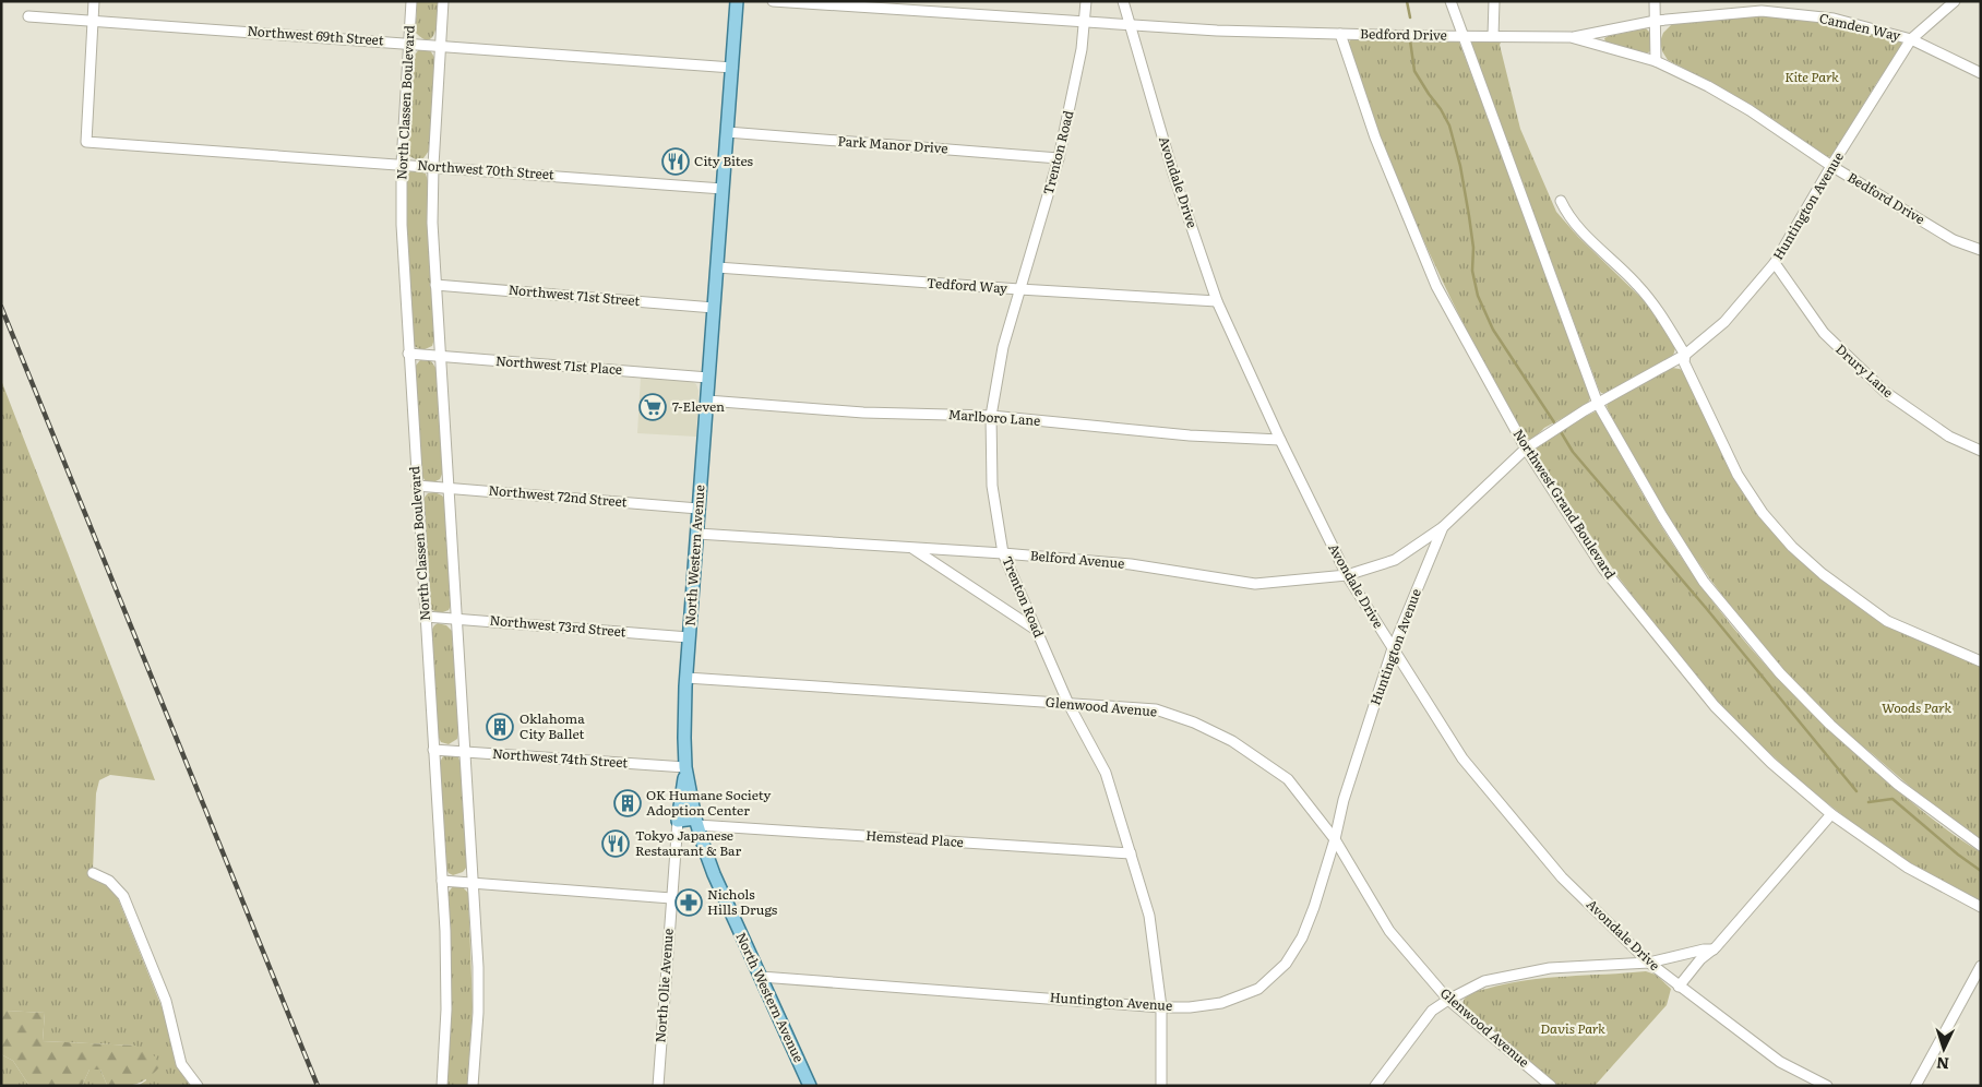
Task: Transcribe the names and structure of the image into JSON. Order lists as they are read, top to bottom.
{
  "streets": {
    "main road": ["North Western Avenue"],
    "street": [
      "Camden Way",
      "Bedford Drive",
      "Northwest 69th Street",
      "North Classen Boulevard",
      "Park Manor Drive",
      "Trenton Road",
      "Northwest 70th Street",
      "Avondale Drive",
      "Huntington Avenue",
      "Tedford Way",
      "Northwest 71st Street",
      "Northwest 71st Place",
      "Drury Lane",
      "Marlboro Lane",
      "Northwest 72nd Street",
      "Northwest Grand Boulevard",
      "Belford Avenue",
      "Northwest 73rd Street",
      "Glenwood Avenue",
      "Northwest 74th Street",
      "Hemstead Place",
      "North Olie Avenue"
    ]
  },
  "crossings": [
    ["Camden Way", "Bedford Drive"],
    ["Camden Way", "Huntington Avenue"],
    ["Bedford Drive", "Trenton Road"],
    ["Bedford Drive", "Avondale Drive"],
    ["Bedford Drive", "Huntington Avenue"],
    ["Bedford Drive", "Northwest Grand Boulevard"],
    ["Northwest 69th Street", "North Classen Boulevard"],
    ["Northwest 69th Street", "Northwest 70th Street"],
    ["Northwest 69th Street", "North Western Avenue"],
    ["North Classen Boulevard", "Northwest 70th Street"],
    ["North Classen Boulevard", "Northwest 71st Place"],
    ["North Classen Boulevard", "Northwest 72nd Street"],
    ["North Classen Boulevard", "Northwest 73rd Street"],
    ["North Classen Boulevard", "Northwest 74th Street"],
    ["Park Manor Drive", "Trenton Road"],
    ["Park Manor Drive", "North Western Avenue"],
    ["Trenton Road", "Huntington Avenue"],
    ["Trenton Road", "Tedford Way"],
    ["Trenton Road", "Marlboro Lane"],
    ["Trenton Road", "Belford Avenue"],
    ["Trenton Road", "Glenwood Avenue"],
    ["Trenton Road", "Hemstead Place"],
    ["Northwest 70th Street", "North Western Avenue"],
    ["Avondale Drive", "Huntington Avenue"],
    ["Avondale Drive", "Tedford Way"],
    ["Avondale Drive", "Marlboro Lane"],
    ["Avondale Drive", "Belford Avenue"],
    ["Huntington Avenue", "Drury Lane"],
    ["Huntington Avenue", "Northwest Grand Boulevard"],
    ["Huntington Avenue", "North Western Avenue"],
    ["Huntington Avenue", "Belford Avenue"],
    ["Huntington Avenue", "Glenwood Avenue"],
    ["Tedford Way", "North Western Avenue"],
    ["Northwest 71st Street", "North Western Avenue"],
    ["Northwest 71st Place", "North Western Avenue"],
    ["Marlboro Lane", "North Western Avenue"],
    ["Northwest 72nd Street", "North Western Avenue"],
    ["North Western Avenue", "Belford Avenue"],
    ["North Western Avenue", "Northwest 73rd Street"],
    ["North Western Avenue", "Glenwood Avenue"],
    ["North Western Avenue", "Northwest 74th Street"],
    ["North Western Avenue", "Hemstead Place"]
  ],
  "parks": ["Kite Park", "Woods Park", "Davis Park"],
  "places": {
    "restaurant": ["City Bites", "Tokyo Japanese Restaurant & Bar"],
    "supermarket": ["7-Eleven"],
    "building": ["Oklahoma City Ballet", "OK Humane Society Adoption Center"],
    "pharmacy": ["Nichols Hills Drugs"]
  },
  "north": "bottom"
}
